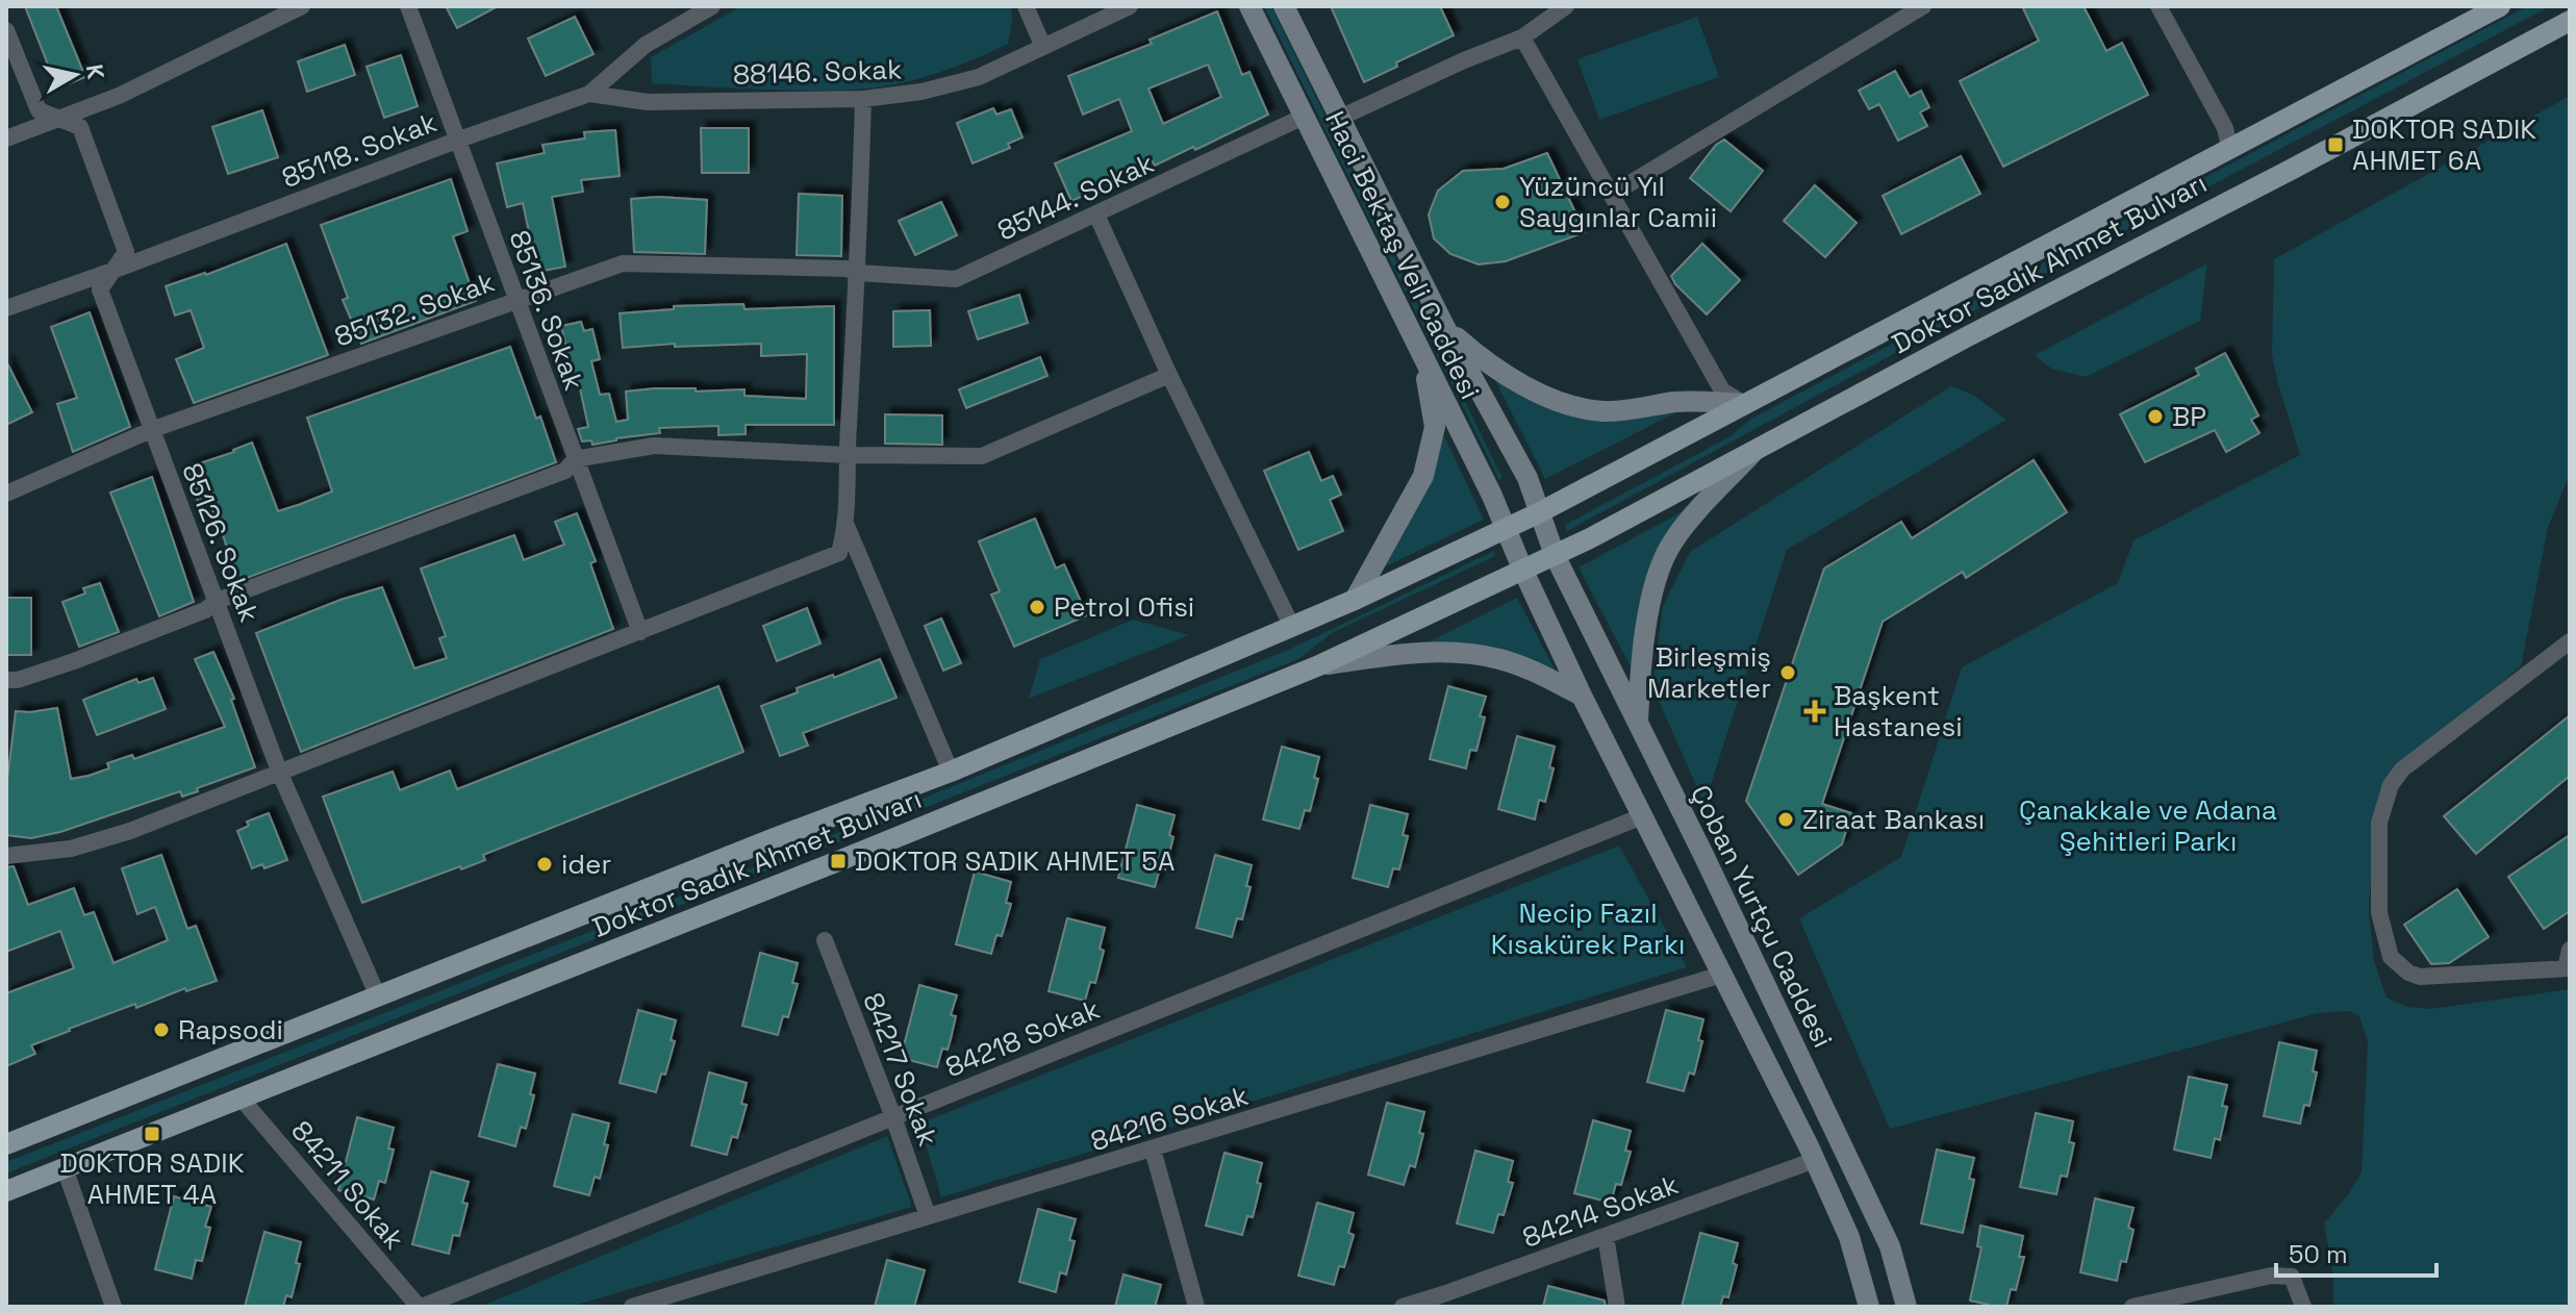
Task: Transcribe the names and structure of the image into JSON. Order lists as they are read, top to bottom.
{
  "streets": {
    "main road": ["Haci Bektaş Veli Caddesi", "Doktor Sadık Ahmet Bulvarı", "Çoban Yurtçu Caddesi"],
    "street": [
      "88146. Sokak",
      "85118. Sokak",
      "85144. Sokak",
      "85132. Sokak",
      "85136. Sokak",
      "85126. Sokak",
      "84218 Sokak",
      "84217 Sokak",
      "84216 Sokak",
      "84211 Sokak",
      "84214 Sokak"
    ]
  },
  "crossings": [
    ["88146. Sokak", "85118. Sokak"],
    ["85118. Sokak", "85136. Sokak"],
    ["85118. Sokak", "85126. Sokak"],
    ["85144. Sokak", "Haci Bektaş Veli Caddesi"],
    ["85144. Sokak", "85132. Sokak"],
    ["Haci Bektaş Veli Caddesi", "Doktor Sadık Ahmet Bulvarı"],
    ["Haci Bektaş Veli Caddesi", "Çoban Yurtçu Caddesi"],
    ["Doktor Sadık Ahmet Bulvarı", "85126. Sokak"],
    ["Doktor Sadık Ahmet Bulvarı", "Çoban Yurtçu Caddesi"],
    ["Doktor Sadık Ahmet Bulvarı", "84211 Sokak"],
    ["85132. Sokak", "85136. Sokak"],
    ["85132. Sokak", "85126. Sokak"],
    ["84218 Sokak", "84217 Sokak"],
    ["84218 Sokak", "84211 Sokak"],
    ["84217 Sokak", "84216 Sokak"]
  ],
  "parks": ["Çanakkale ve Adana Şehitleri Parkı", "Necip Fazıl Kısakürek Parkı"],
  "places": {
    "transit": ["DOKTOR SADIK AHMET 6A", "DOKTOR SADIK AHMET 5A", "DOKTOR SADIK AHMET 4A"],
    "other": [
      "Yüzüncü Yıl Saygınlar Camii",
      "BP",
      "Petrol Ofisi",
      "Birleşmiş Marketler",
      "Ziraat Bankası",
      "ider",
      "Rapsodi"
    ],
    "health": ["Başkent Hastanesi"]
  },
  "scale_bar": "50 m",
  "north": "right"
}
